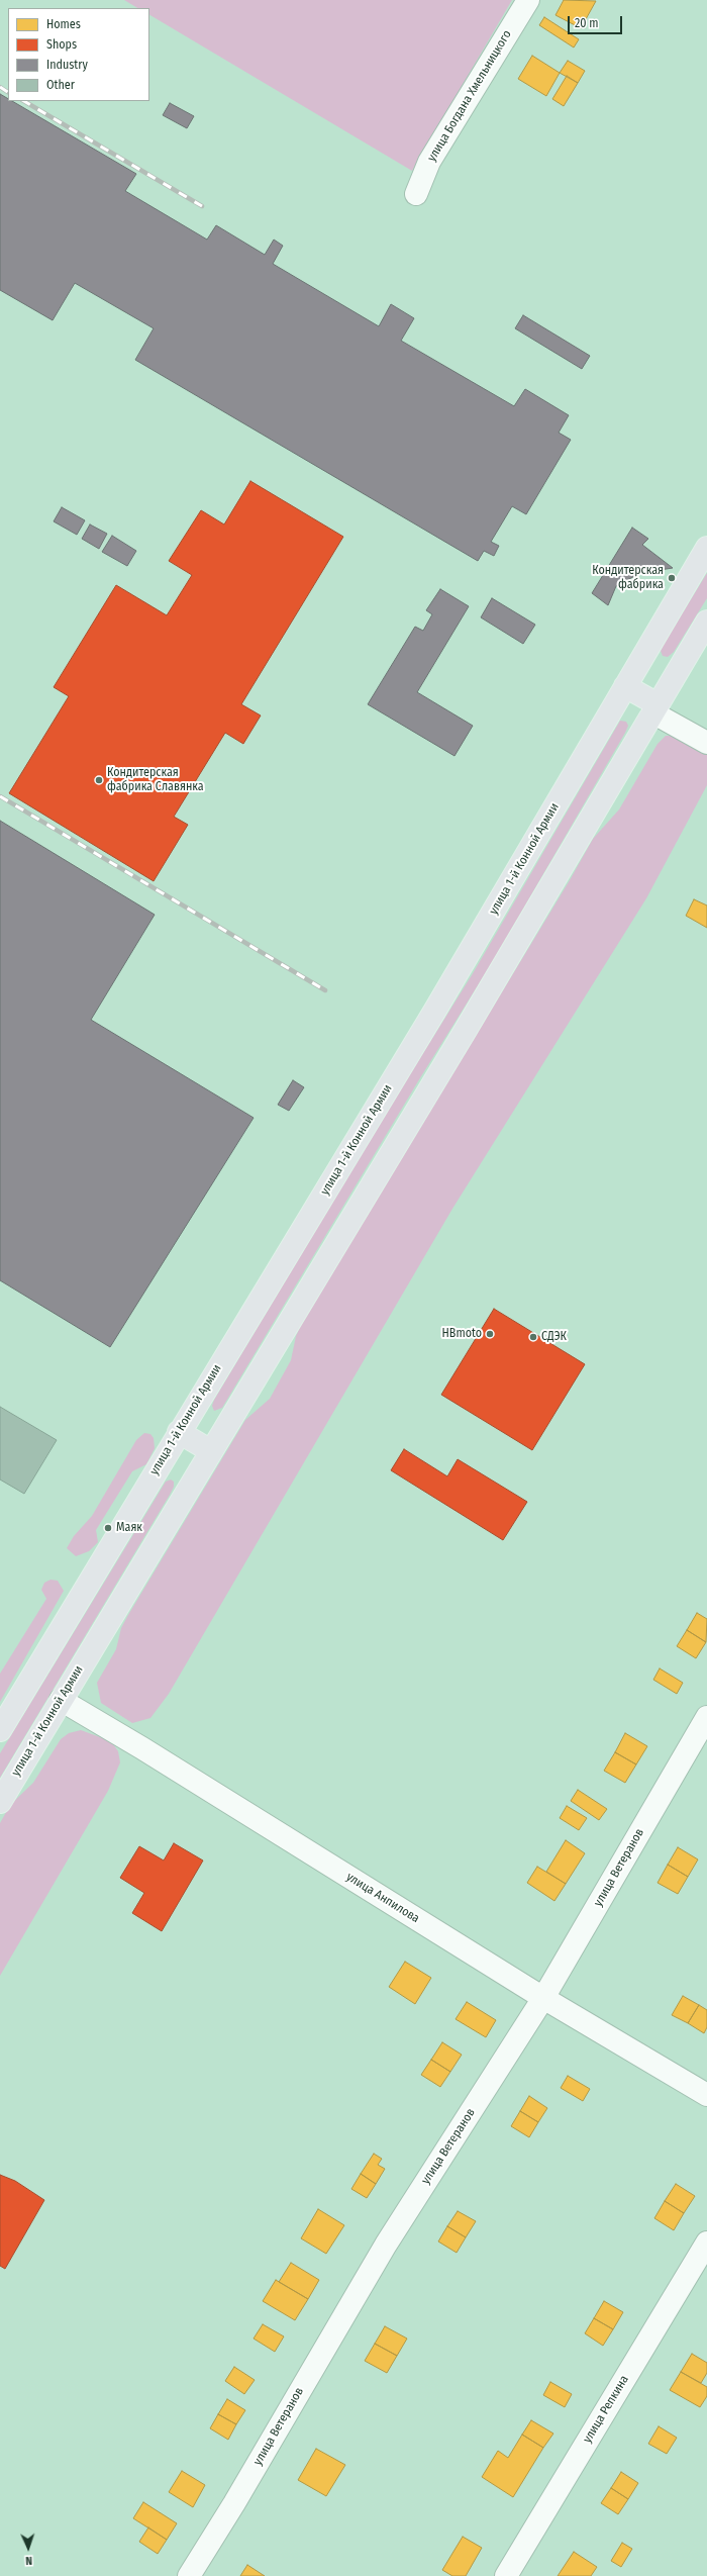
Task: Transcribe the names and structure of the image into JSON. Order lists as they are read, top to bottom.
{
  "streets": {
    "main road": ["улица 1-й Конной Армии"],
    "street": [
      "улица Богдана Хмельницкого",
      "улица Ветеранов",
      "улица Анпилова",
      "улица Репкина"
    ]
  },
  "crossings": [
    ["улица 1-й Конной Армии", "улица Анпилова"],
    ["улица Ветеранов", "улица Анпилова"]
  ],
  "places": [
    "Кондитерская фабрика",
    "Кондитерская фабрика Славянка",
    "HBmoto",
    "СДЭК",
    "Маяк"
  ],
  "legend": [
    "Homes",
    "Shops",
    "Industry",
    "Other"
  ],
  "scale_bar": "20 m",
  "north": "bottom"
}
